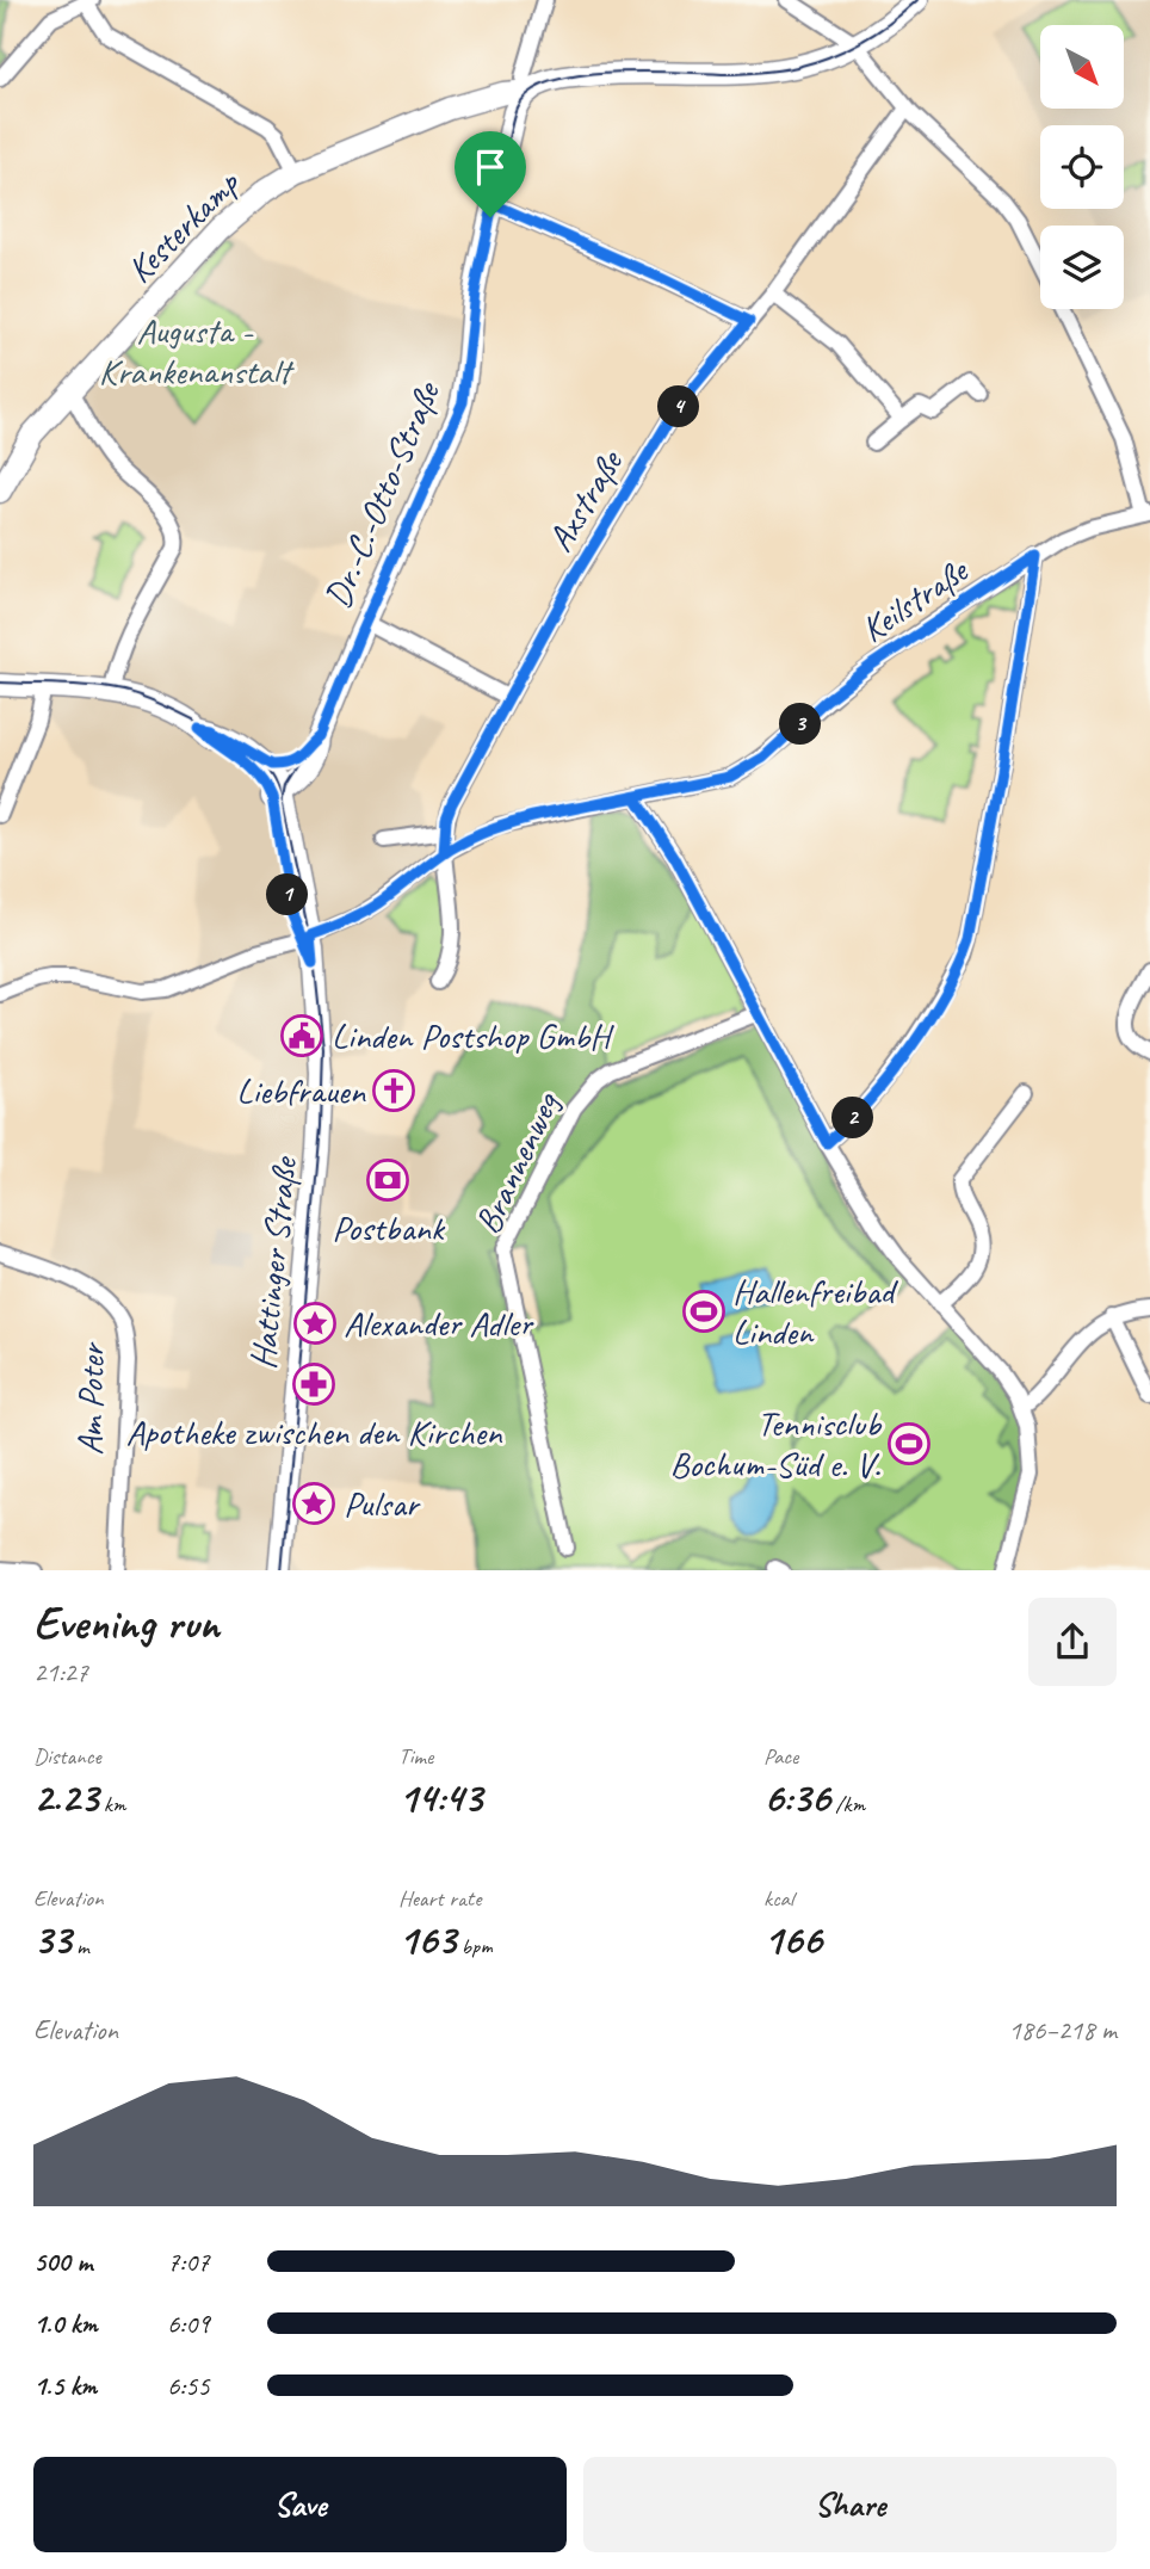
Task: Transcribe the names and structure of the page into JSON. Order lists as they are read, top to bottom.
{
  "streets": {
    "street": [
      "Kesterkamp",
      "Dr.-C.-Otto-Straße",
      "Axstraße",
      "Keilstraße",
      "Brannenweg",
      "Hattinger Straße",
      "Am Poter"
    ]
  },
  "crossings": [
    ["Kesterkamp", "Dr.-C.-Otto-Straße"],
    ["Dr.-C.-Otto-Straße", "Hattinger Straße"],
    ["Axstraße", "Keilstraße"],
    ["Keilstraße", "Hattinger Straße"]
  ],
  "parks": ["Augusta - Krankenanstalt"],
  "places": {
    "public building": ["Linden Postshop GmbH"],
    "church": ["Liebfrauen"],
    "bank": ["Postbank"],
    "sports": ["Hallenfreibad Linden", "Tennisclub Bochum-Süd e. V."],
    "place": ["Alexander Adler", "Pulsar"],
    "pharmacy": ["Apotheke zwischen den Kirchen"]
  },
  "north": "bottom right",
  "page": {
    "pins": [
      "4",
      "3",
      "1",
      "2"
    ],
    "heading": ["Evening run", "21:27"],
    "stats": [
      ["Distance", "2.23 km"],
      ["Time", "14:43"],
      ["Pace", "6:36 /km"],
      ["Elevation", "33 m"],
      ["Heart rate", "163 bpm"],
      ["kcal", "166"]
    ],
    "chart": ["Elevation", "186–218 m"],
    "list": [
      {
        "name": "500 m",
        "note": "7:07"
      },
      {
        "name": "1.0 km",
        "note": "6:09"
      },
      {
        "name": "1.5 km",
        "note": "6:55"
      }
    ],
    "buttons": ["Save", "Share"]
  }
}
